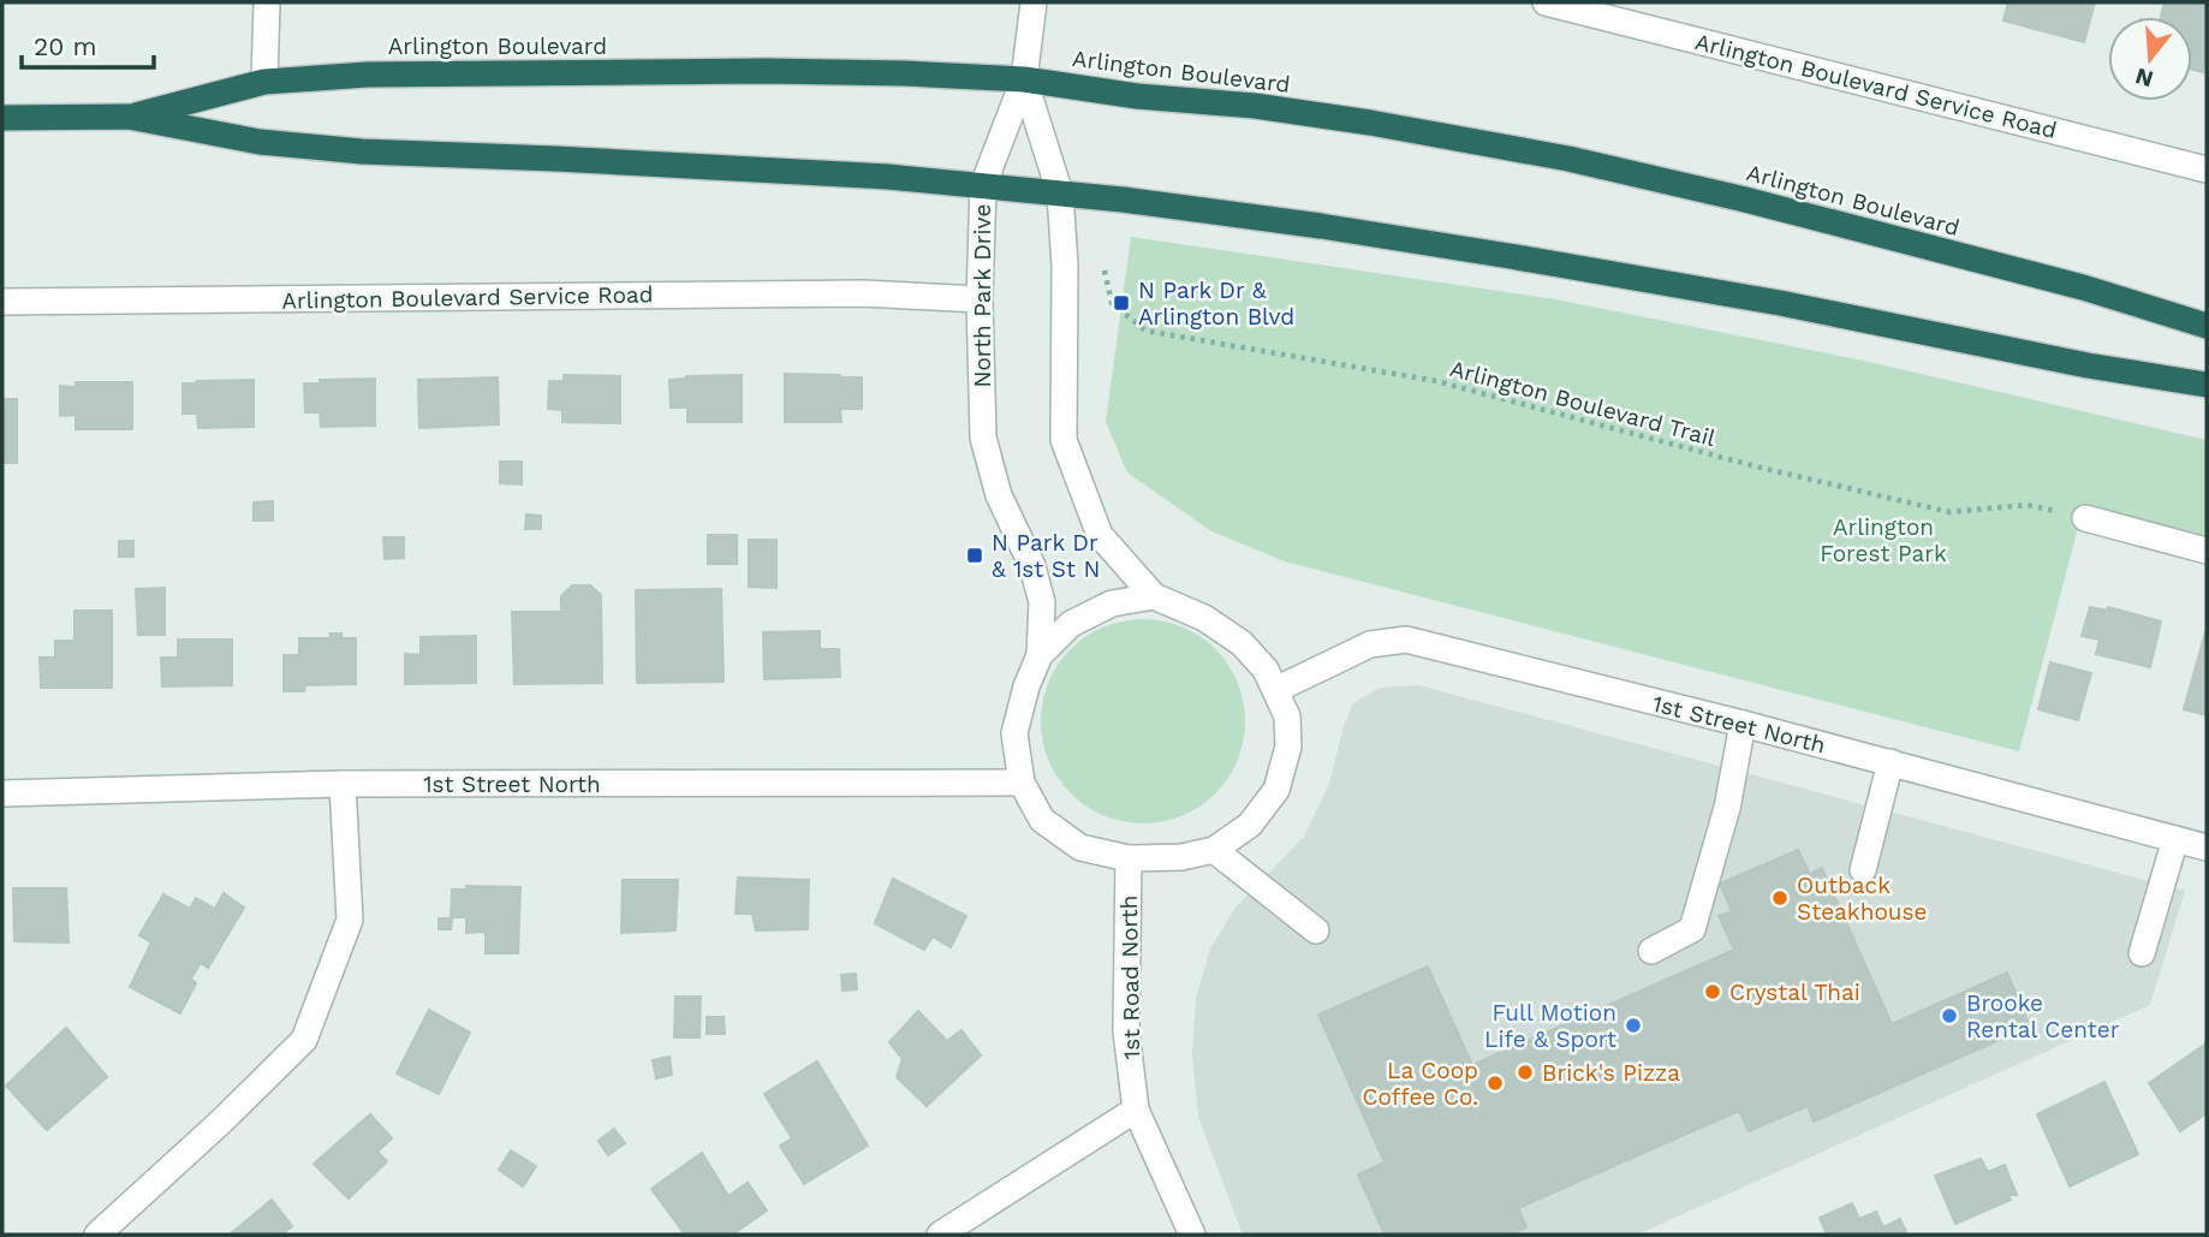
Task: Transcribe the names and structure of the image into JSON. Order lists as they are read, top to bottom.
{
  "streets": {
    "highway": ["Arlington Boulevard"],
    "street": [
      "Arlington Boulevard Service Road",
      "North Park Drive",
      "1st Street North",
      "1st Road North"
    ],
    "path": ["Arlington Boulevard Trail"]
  },
  "crossings": [
    ["Arlington Boulevard", "North Park Drive"],
    ["Arlington Boulevard Service Road", "North Park Drive"],
    ["North Park Drive", "1st Street North"],
    ["North Park Drive", "1st Road North"],
    ["1st Street North", "1st Road North"]
  ],
  "parks": ["Arlington Forest Park"],
  "places": {
    "transit": ["N Park Dr & Arlington Blvd", "N Park Dr & 1st St N"],
    "other": [
      "Outback Steakhouse",
      "Crystal Thai",
      "Brooke Rental Center",
      "Full Motion Life & Sport",
      "Brick's Pizza",
      "La Coop Coffee Co."
    ]
  },
  "scale_bar": "20 m",
  "north": "bottom"
}
